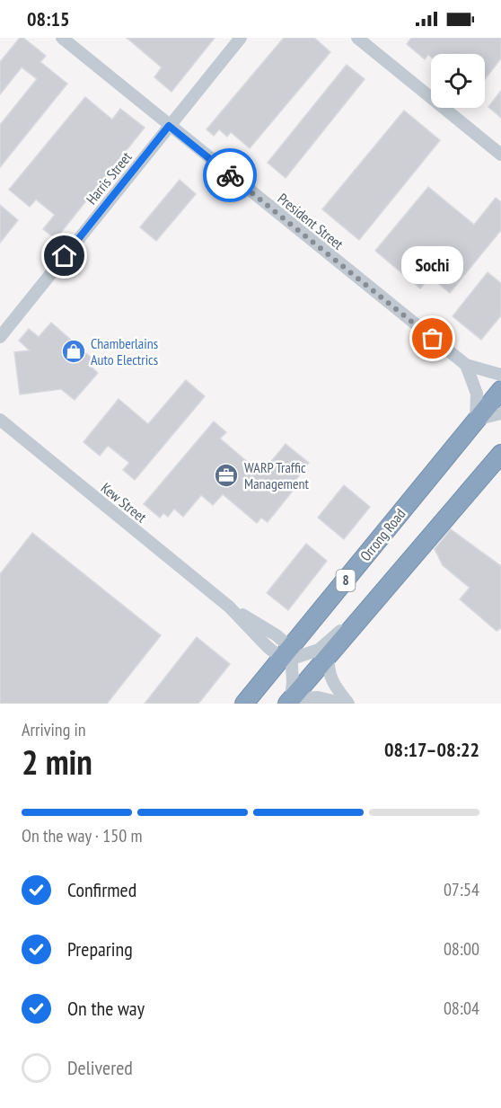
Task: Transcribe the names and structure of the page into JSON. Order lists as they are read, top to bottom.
{
  "streets": {
    "highway": ["Orrong Road", "8"],
    "street": ["Harris Street", "President Street", "Kew Street"]
  },
  "crossings": [
    ["Harris Street", "President Street"],
    ["Kew Street", "Orrong Road"]
  ],
  "places": {
    "other": ["Sochi"],
    "shop": ["Chamberlains Auto Electrics"],
    "office": ["WARP Traffic Management"]
  },
  "page": {
    "status": "08:15",
    "bubble": "Sochi",
    "heading": ["2 min", "Arriving in", "08:17–08:22"],
    "bar": "On the way · 150 m",
    "list": [
      ["Confirmed", "07:54"],
      ["Preparing", "08:00"],
      ["On the way", "08:04"],
      "Delivered"
    ]
  }
}
